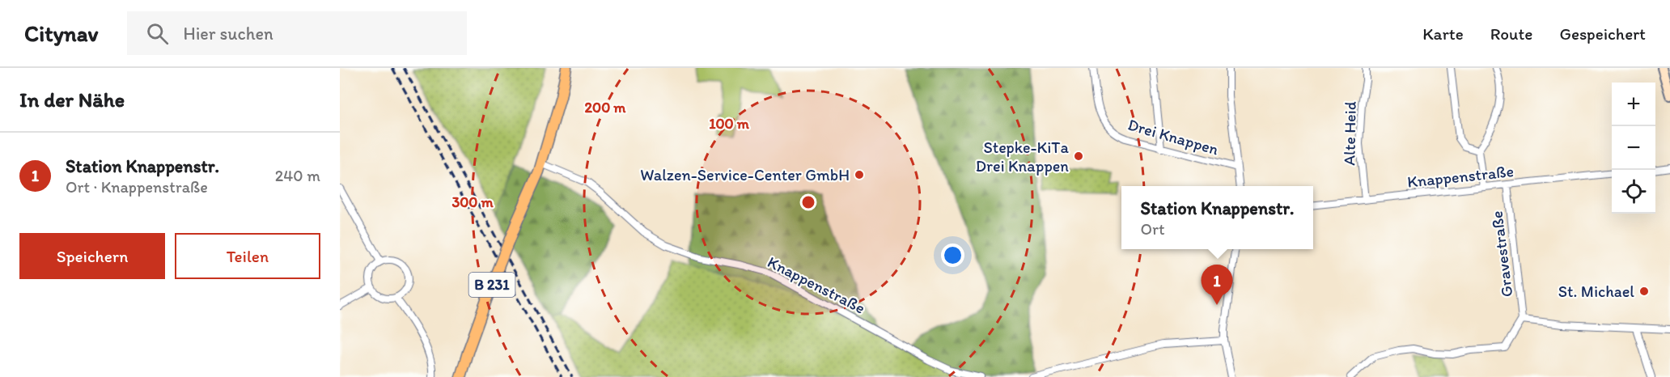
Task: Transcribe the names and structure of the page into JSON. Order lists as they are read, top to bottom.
{
  "streets": {
    "main road": ["B 231"],
    "street": [
      "Alte Heid",
      "Drei Knappen",
      "Knappenstraße",
      "Gravestraße"
    ]
  },
  "crossings": [
    ["Alte Heid", "Knappenstraße"],
    ["Knappenstraße", "Gravestraße"],
    ["Knappenstraße", "B 231"]
  ],
  "places": ["Stepke-KiTa Drei Knappen", "Walzen-Service-Center GmbH", "St. Michael"],
  "page": {
    "header": "Citynav",
    "search": "Hier suchen",
    "nav": ["Karte", "Route", "Gespeichert"],
    "heading": "In der Nähe",
    "map_buttons": ["+", "−"],
    "list": [
      {
        "mark": "1",
        "name": "Station Knappenstr.",
        "note": "Ort · Knappenstraße",
        "value": "240 m"
      }
    ],
    "popup": ["Station Knappenstr.", "Ort"],
    "buttons": ["Speichern", "Teilen"],
    "pins": "1"
  },
  "rings": ["200 m", "100 m", "300 m"]
}
